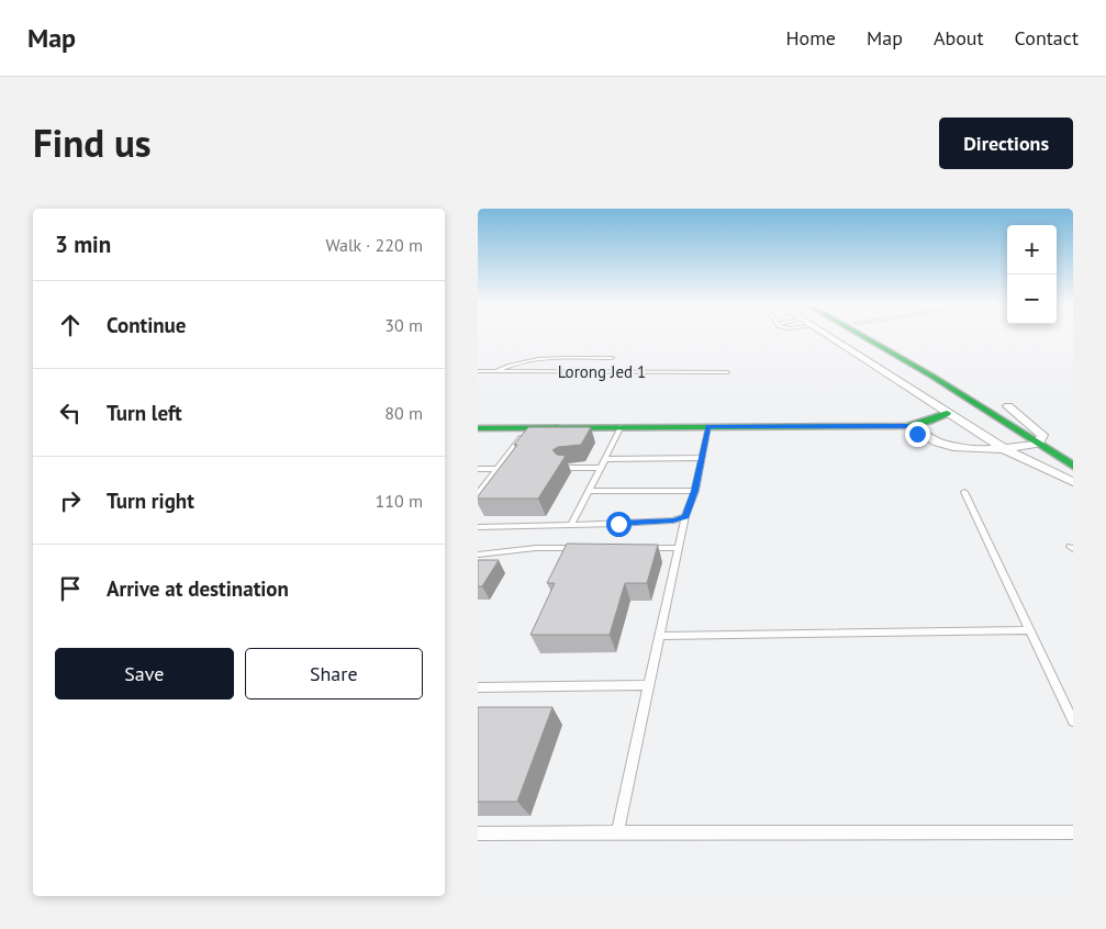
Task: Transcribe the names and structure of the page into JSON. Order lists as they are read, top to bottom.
{
  "streets": {
    "lane": ["Lorong Jed 1"]
  },
  "page": {
    "header": "Map",
    "nav": [
      "Home",
      "Map",
      "About",
      "Contact"
    ],
    "title": "Find us",
    "buttons": [
      "Directions",
      ["Save", "Share"]
    ],
    "heading": ["3 min", "Walk · 220 m"],
    "map_buttons": ["+", "−"],
    "list": [
      ["Continue", "30 m"],
      ["Turn left", "80 m"],
      ["Turn right", "110 m"],
      "Arrive at destination"
    ]
  }
}
